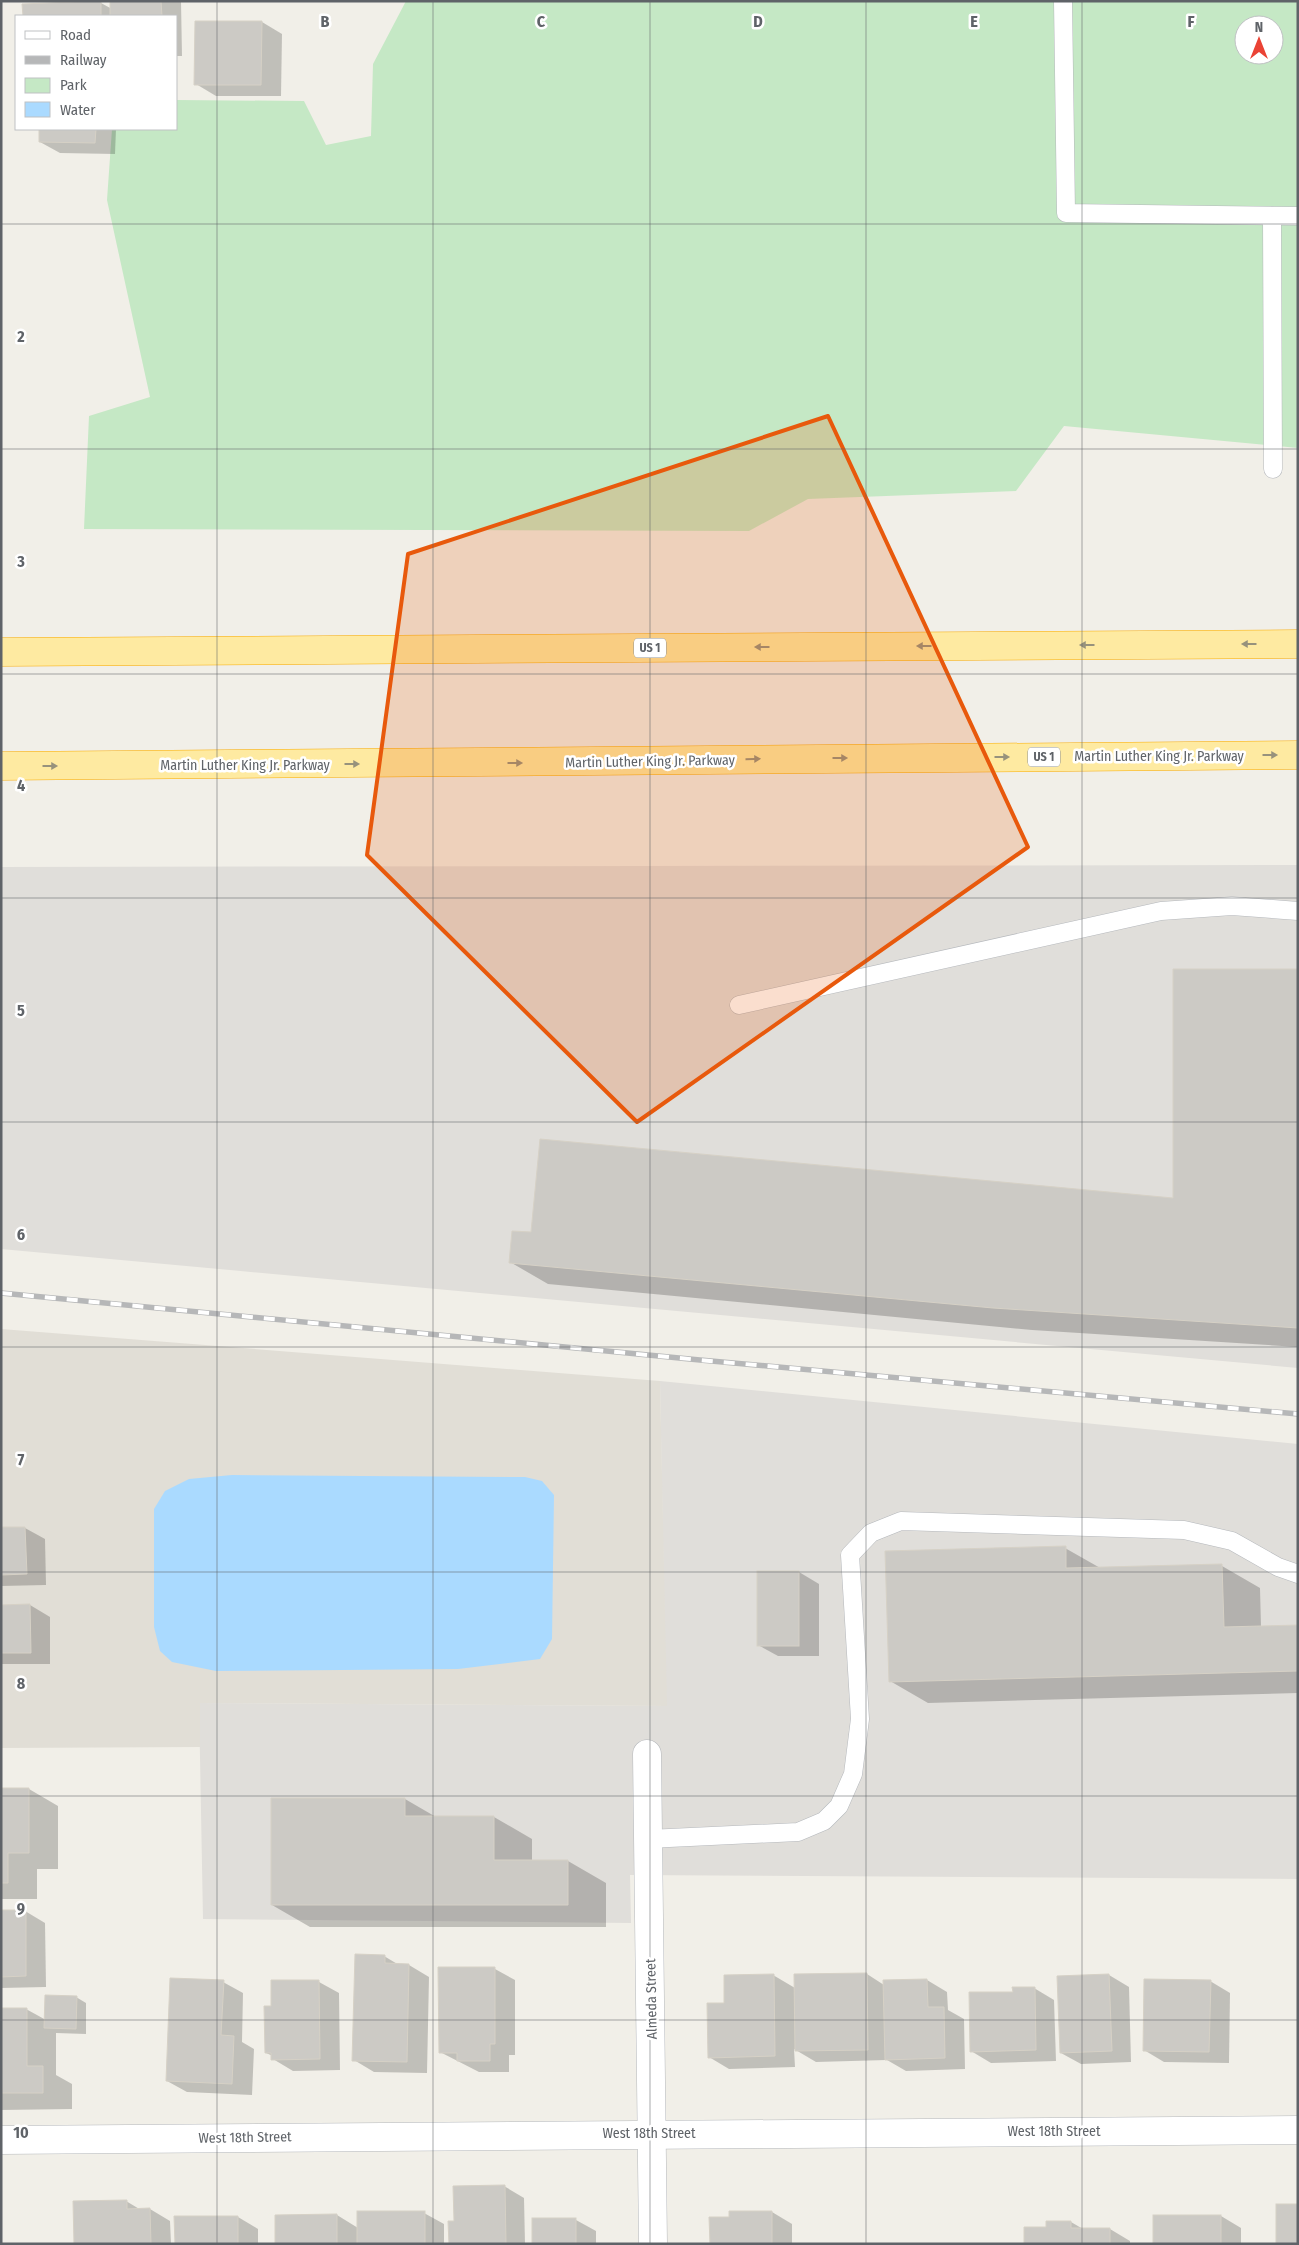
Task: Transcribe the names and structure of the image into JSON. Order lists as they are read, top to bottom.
{
  "streets": {
    "highway": ["US 1", "Martin Luther King Jr. Parkway"],
    "street": ["Almeda Street", "West 18th Street"]
  },
  "crossings": [
    ["Almeda Street", "West 18th Street"]
  ],
  "legend": [
    "Road",
    "Railway",
    "Park",
    "Water"
  ],
  "north": "top",
  "grid": {
    "columns": [
      "B",
      "C",
      "D",
      "E",
      "F"
    ],
    "rows": [
      "2",
      "3",
      "4",
      "5",
      "6",
      "7",
      "8",
      "9",
      "10"
    ]
  }
}
